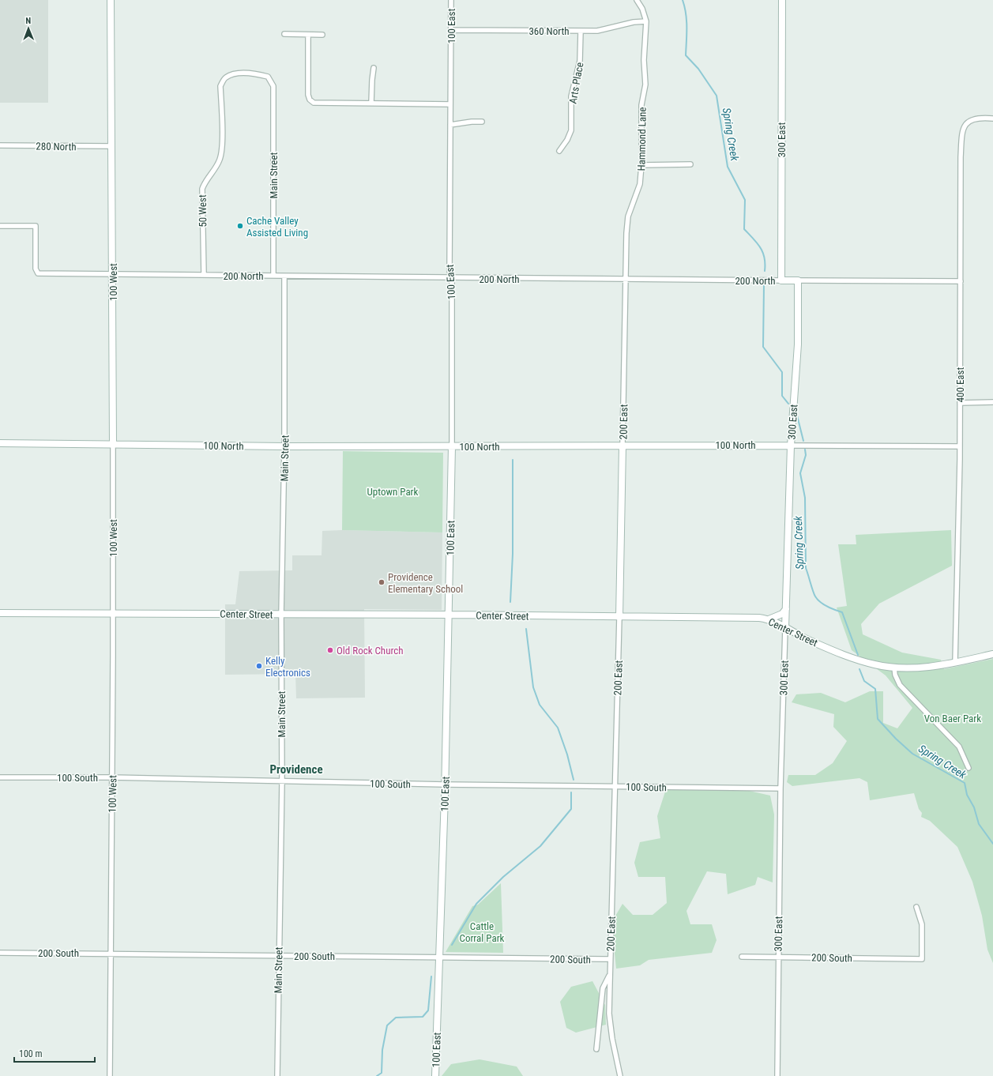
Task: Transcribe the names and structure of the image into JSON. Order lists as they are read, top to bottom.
{
  "streets": {
    "street": [
      "100 East",
      "360 North",
      "Arts Place",
      "Hammond Lane",
      "300 East",
      "280 North",
      "Main Street",
      "50 West",
      "200 North",
      "100 West",
      "400 East",
      "200 East",
      "100 North",
      "Center Street",
      "100 South",
      "200 South"
    ]
  },
  "crossings": [
    ["100 East", "360 North"],
    ["100 East", "200 North"],
    ["100 East", "100 North"],
    ["100 East", "Center Street"],
    ["100 East", "100 South"],
    ["100 East", "200 South"],
    ["360 North", "Arts Place"],
    ["360 North", "Hammond Lane"],
    ["Hammond Lane", "200 North"],
    ["Hammond Lane", "200 East"],
    ["300 East", "200 North"],
    ["300 East", "100 North"],
    ["300 East", "Center Street"],
    ["300 East", "100 South"],
    ["300 East", "200 South"],
    ["280 North", "100 West"],
    ["Main Street", "50 West"],
    ["Main Street", "200 North"],
    ["Main Street", "100 North"],
    ["Main Street", "Center Street"],
    ["Main Street", "100 South"],
    ["Main Street", "200 South"],
    ["50 West", "200 North"],
    ["200 North", "100 West"],
    ["200 North", "400 East"],
    ["200 North", "200 East"],
    ["100 West", "100 North"],
    ["100 West", "Center Street"],
    ["100 West", "100 South"],
    ["100 West", "200 South"],
    ["400 East", "100 North"],
    ["400 East", "Center Street"],
    ["200 East", "100 North"],
    ["200 East", "Center Street"],
    ["200 East", "100 South"],
    ["200 East", "200 South"]
  ],
  "districts": ["Providence"],
  "water": ["Spring Creek"],
  "parks": ["Uptown Park", "Von Baer Park", "Cattle Corral Park"],
  "places": [
    "Cache Valley Assisted Living",
    "Providence Elementary School",
    "Old Rock Church",
    "Kelly Electronics"
  ],
  "scale_bar": "100 m",
  "north": "top"
}
